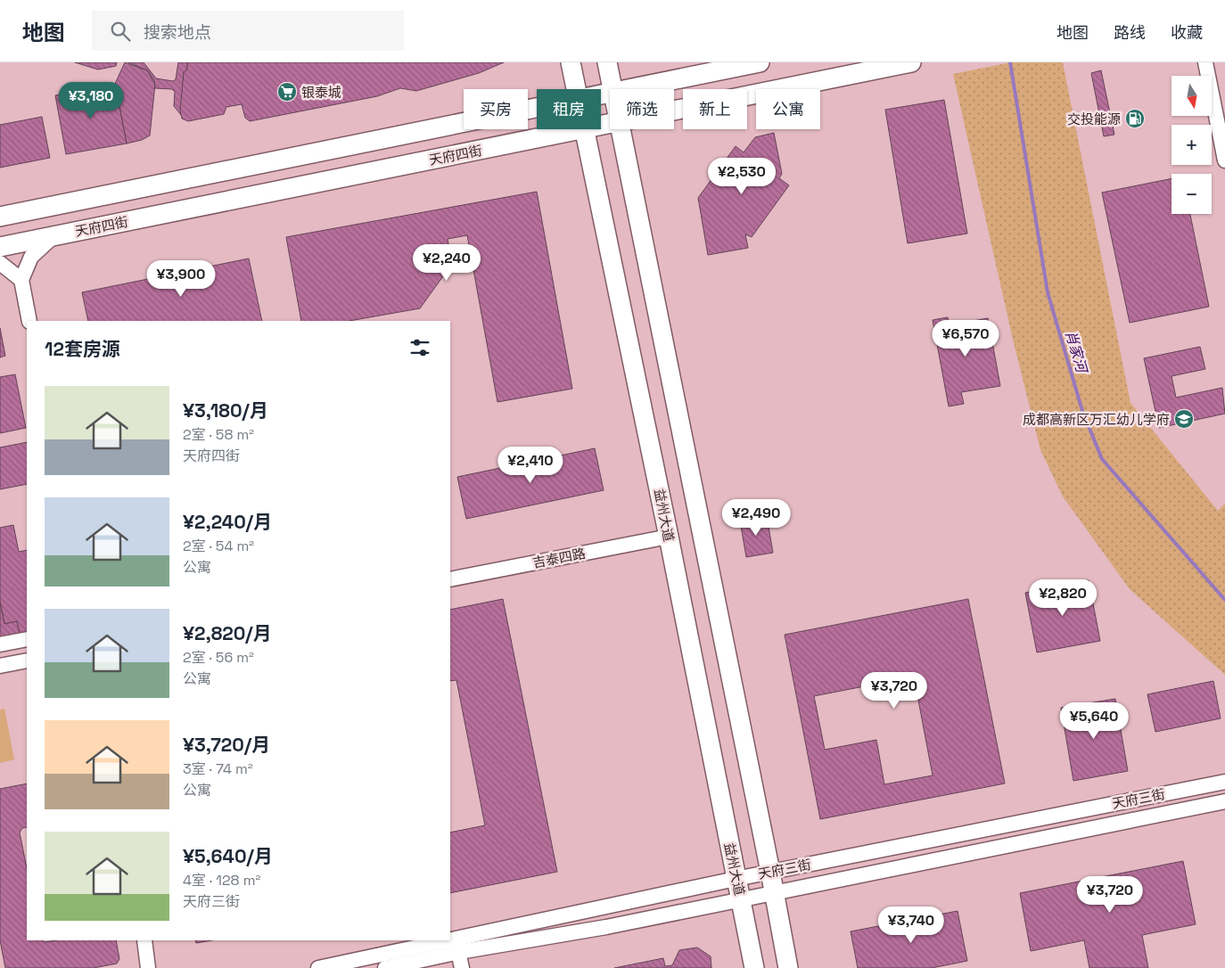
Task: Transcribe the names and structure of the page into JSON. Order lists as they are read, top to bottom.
{
  "streets": {
    "main road": ["天府四街", "益州大道"],
    "street": ["吉泰四路", "天府三街"]
  },
  "crossings": [
    ["天府四街", "益州大道"],
    ["益州大道", "吉泰四路"],
    ["益州大道", "天府三街"]
  ],
  "water": ["肖家河"],
  "places": {
    "supermarket": ["银泰城"],
    "fuel station": ["交投能源"],
    "school or university": ["成都高新区万汇幼儿学府"]
  },
  "north": "bottom",
  "page": {
    "header": "地图",
    "search": "搜索地点",
    "nav": ["地图", "路线", "收藏"],
    "map_buttons": ["+", "−"],
    "price": [
      "¥3,180",
      "¥2,530",
      "¥2,240",
      "¥3,900",
      "¥6,570",
      "¥2,410",
      "¥2,490",
      "¥2,820",
      "¥3,720",
      "¥5,640",
      "¥3,720",
      "¥3,740"
    ],
    "chip": [
      "买房",
      "租房",
      "筛选",
      "新上",
      "公寓"
    ],
    "heading": "12套房源",
    "list": [
      {
        "name": "¥3,180/月",
        "note": "2室 · 58 m² · 天府四街"
      },
      {
        "name": "¥2,240/月",
        "note": "2室 · 54 m² · 公寓"
      },
      {
        "name": "¥2,820/月",
        "note": "2室 · 56 m² · 公寓"
      },
      {
        "name": "¥3,720/月",
        "note": "3室 · 74 m² · 公寓"
      },
      {
        "name": "¥5,640/月",
        "note": "4室 · 128 m² · 天府三街"
      }
    ]
  }
}
